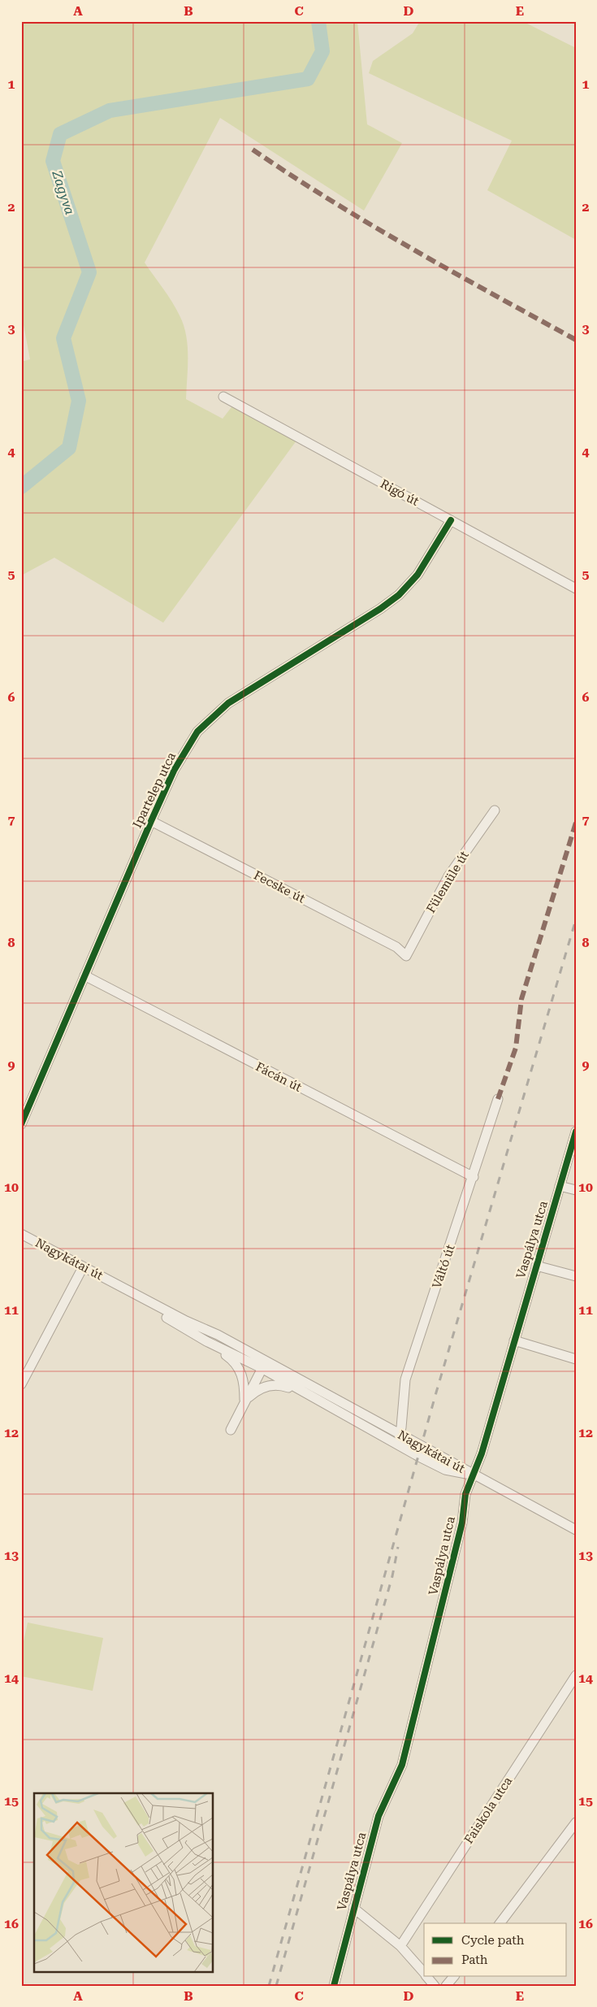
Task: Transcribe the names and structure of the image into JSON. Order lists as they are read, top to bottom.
{
  "streets": {
    "street": [
      "Rigó út",
      "Ipartelep utca",
      "Fülemüle út",
      "Fecske út",
      "Fácán út",
      "Vaspálya utca",
      "Nagykátai út",
      "Váltó út",
      "Faiskola utca"
    ]
  },
  "crossings": [
    ["Rigó út", "Ipartelep utca"],
    ["Ipartelep utca", "Fecske út"],
    ["Ipartelep utca", "Fácán út"],
    ["Fülemüle út", "Fecske út"],
    ["Fácán út", "Váltó út"],
    ["Vaspálya utca", "Nagykátai út"],
    ["Nagykátai út", "Váltó út"]
  ],
  "water": ["Zagyva"],
  "legend": ["Cycle path", "Path"],
  "grid": {
    "columns": [
      "A",
      "B",
      "C",
      "D",
      "E"
    ],
    "rows": [
      "1",
      "2",
      "3",
      "4",
      "5",
      "6",
      "7",
      "8",
      "9",
      "10",
      "11",
      "12",
      "13",
      "14",
      "15",
      "16"
    ]
  }
}
